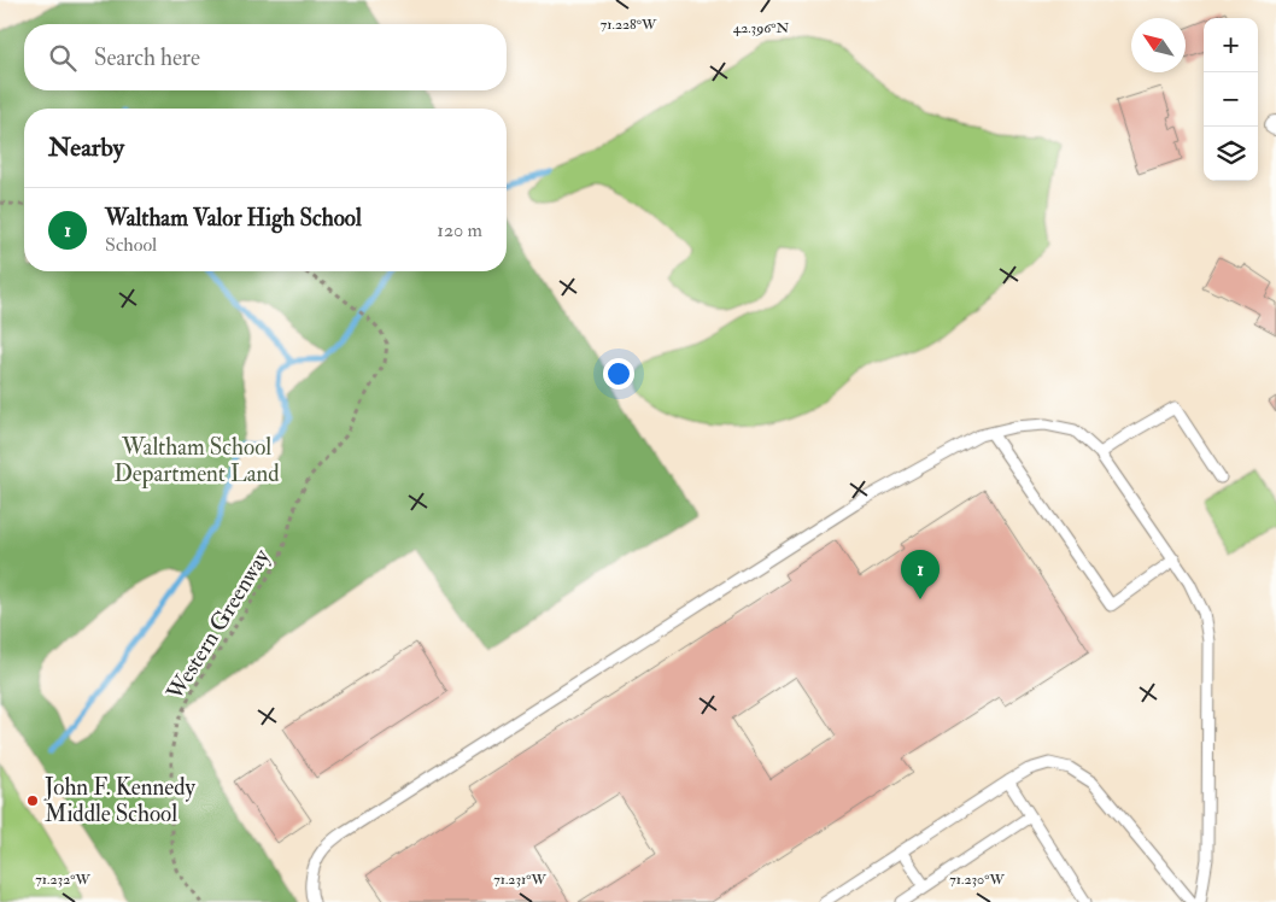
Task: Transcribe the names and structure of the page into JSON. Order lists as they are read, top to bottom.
{
  "streets": {
    "path": ["Western Greenway"]
  },
  "parks": ["Waltham School Department Land"],
  "places": ["John F. Kennedy Middle School"],
  "north": "top left",
  "page": {
    "map_buttons": ["+", "−"],
    "search": "Search here",
    "heading": "Nearby",
    "list": [
      {
        "mark": "1",
        "name": "Waltham Valor High School",
        "note": "School",
        "value": "120 m"
      }
    ],
    "pins": "1"
  },
  "coordinates": [
    "71.228°W",
    "42.396°N",
    "71.232°W",
    "71.231°W",
    "71.230°W"
  ]
}
